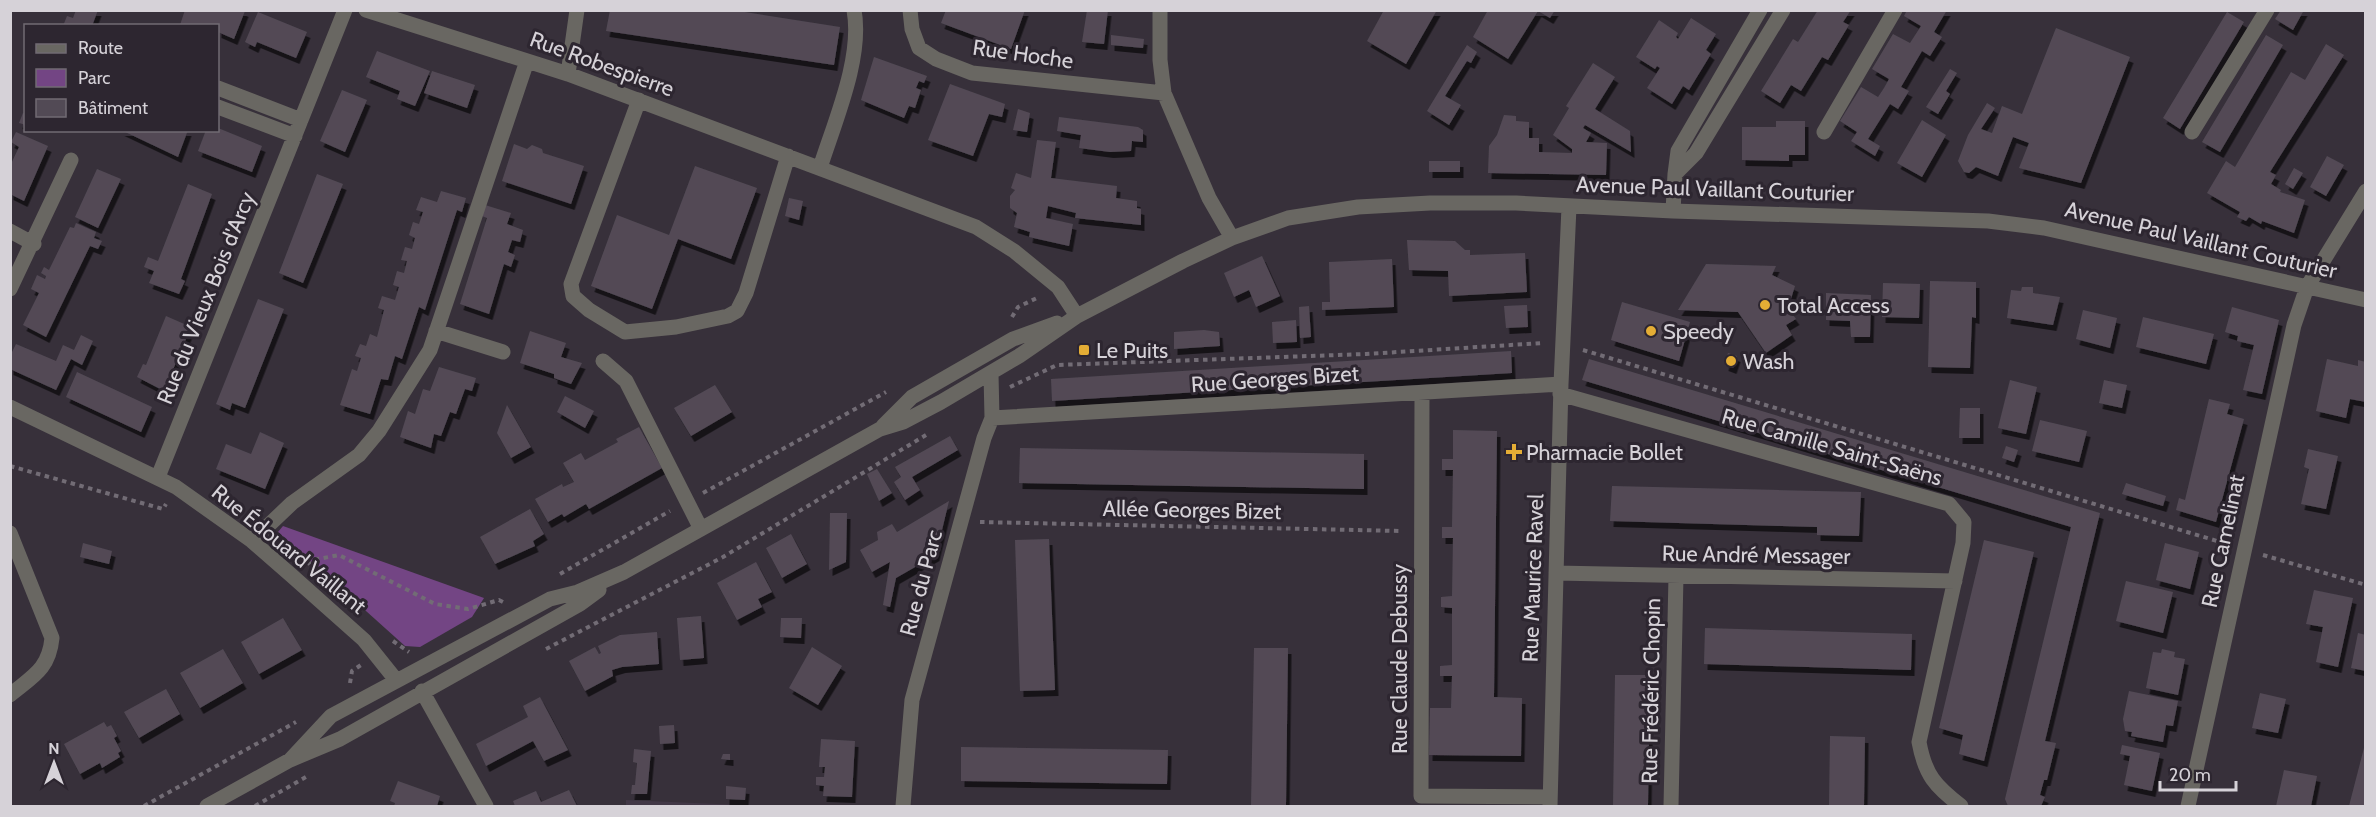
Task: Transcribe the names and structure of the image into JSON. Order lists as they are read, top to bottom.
{
  "streets": {
    "street": [
      "Rue Hoche",
      "Rue Robespierre",
      "Avenue Paul Vaillant Couturier",
      "Rue du Vieux Bois d'Arcy",
      "Rue Georges Bizet",
      "Rue Camille Saint-Saëns",
      "Rue Camelinat",
      "Rue Édouard Vaillant",
      "Rue André Messager",
      "Rue Maurice Ravel",
      "Rue du Parc",
      "Rue Claude Debussy",
      "Rue Frédéric Chopin"
    ],
    "path": ["Allée Georges Bizet"]
  },
  "crossings": [
    ["Rue Robespierre", "Avenue Paul Vaillant Couturier"],
    ["Avenue Paul Vaillant Couturier", "Rue Camelinat"],
    ["Avenue Paul Vaillant Couturier", "Rue Édouard Vaillant"],
    ["Avenue Paul Vaillant Couturier", "Rue Maurice Ravel"],
    ["Avenue Paul Vaillant Couturier", "Rue du Parc"],
    ["Rue du Vieux Bois d'Arcy", "Rue Édouard Vaillant"],
    ["Rue Georges Bizet", "Rue Camille Saint-Saëns"],
    ["Rue Georges Bizet", "Rue Maurice Ravel"],
    ["Rue Georges Bizet", "Rue du Parc"],
    ["Rue Georges Bizet", "Rue Claude Debussy"],
    ["Rue Camille Saint-Saëns", "Rue André Messager"],
    ["Rue Camille Saint-Saëns", "Rue Maurice Ravel"],
    ["Allée Georges Bizet", "Rue du Parc"],
    ["Allée Georges Bizet", "Rue Claude Debussy"],
    ["Rue André Messager", "Rue Maurice Ravel"],
    ["Rue André Messager", "Rue Frédéric Chopin"],
    ["Rue Maurice Ravel", "Rue Claude Debussy"]
  ],
  "places": {
    "other": ["Total Access", "Speedy", "Wash"],
    "transit": ["Le Puits"],
    "health": ["Pharmacie Bollet"]
  },
  "legend": ["Route", "Parc", "Bâtiment"],
  "scale_bar": "20 m",
  "north": "top"
}
